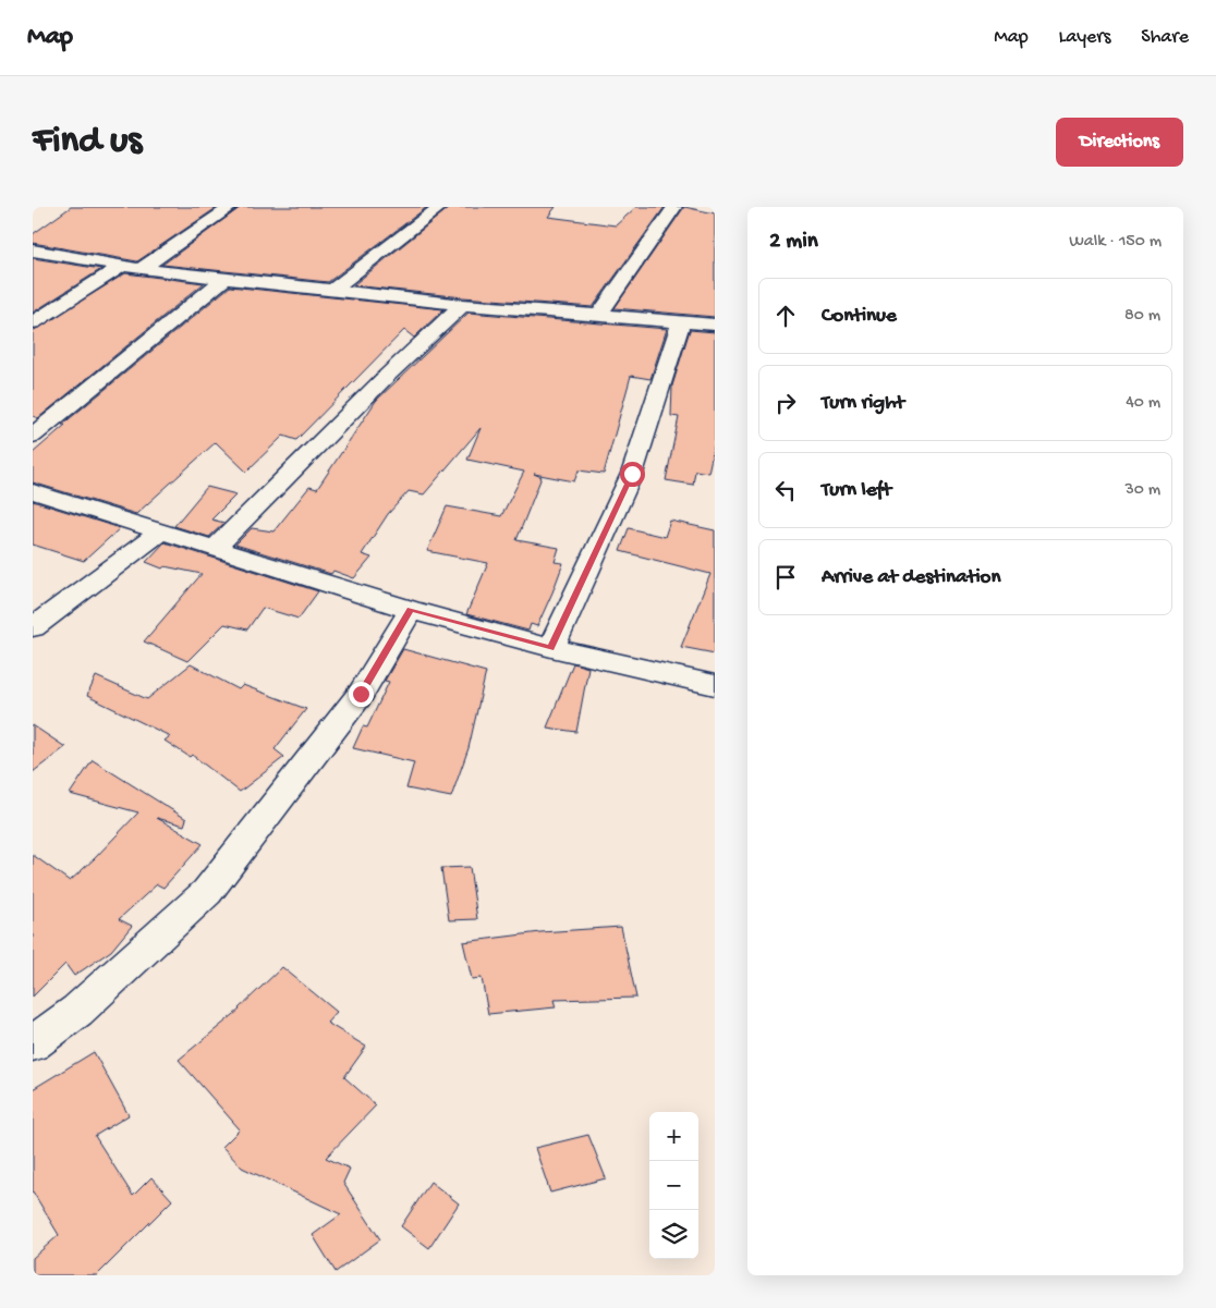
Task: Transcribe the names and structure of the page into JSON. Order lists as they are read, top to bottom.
{
  "page": {
    "header": "Map",
    "nav": ["Map", "Layers", "Share"],
    "buttons": "Directions",
    "title": "Find us",
    "heading": ["2 min", "Walk · 150 m"],
    "list": [
      ["Continue", "80 m"],
      ["Turn right", "40 m"],
      ["Turn left", "30 m"],
      "Arrive at destination"
    ],
    "map_buttons": ["+", "−"]
  }
}
